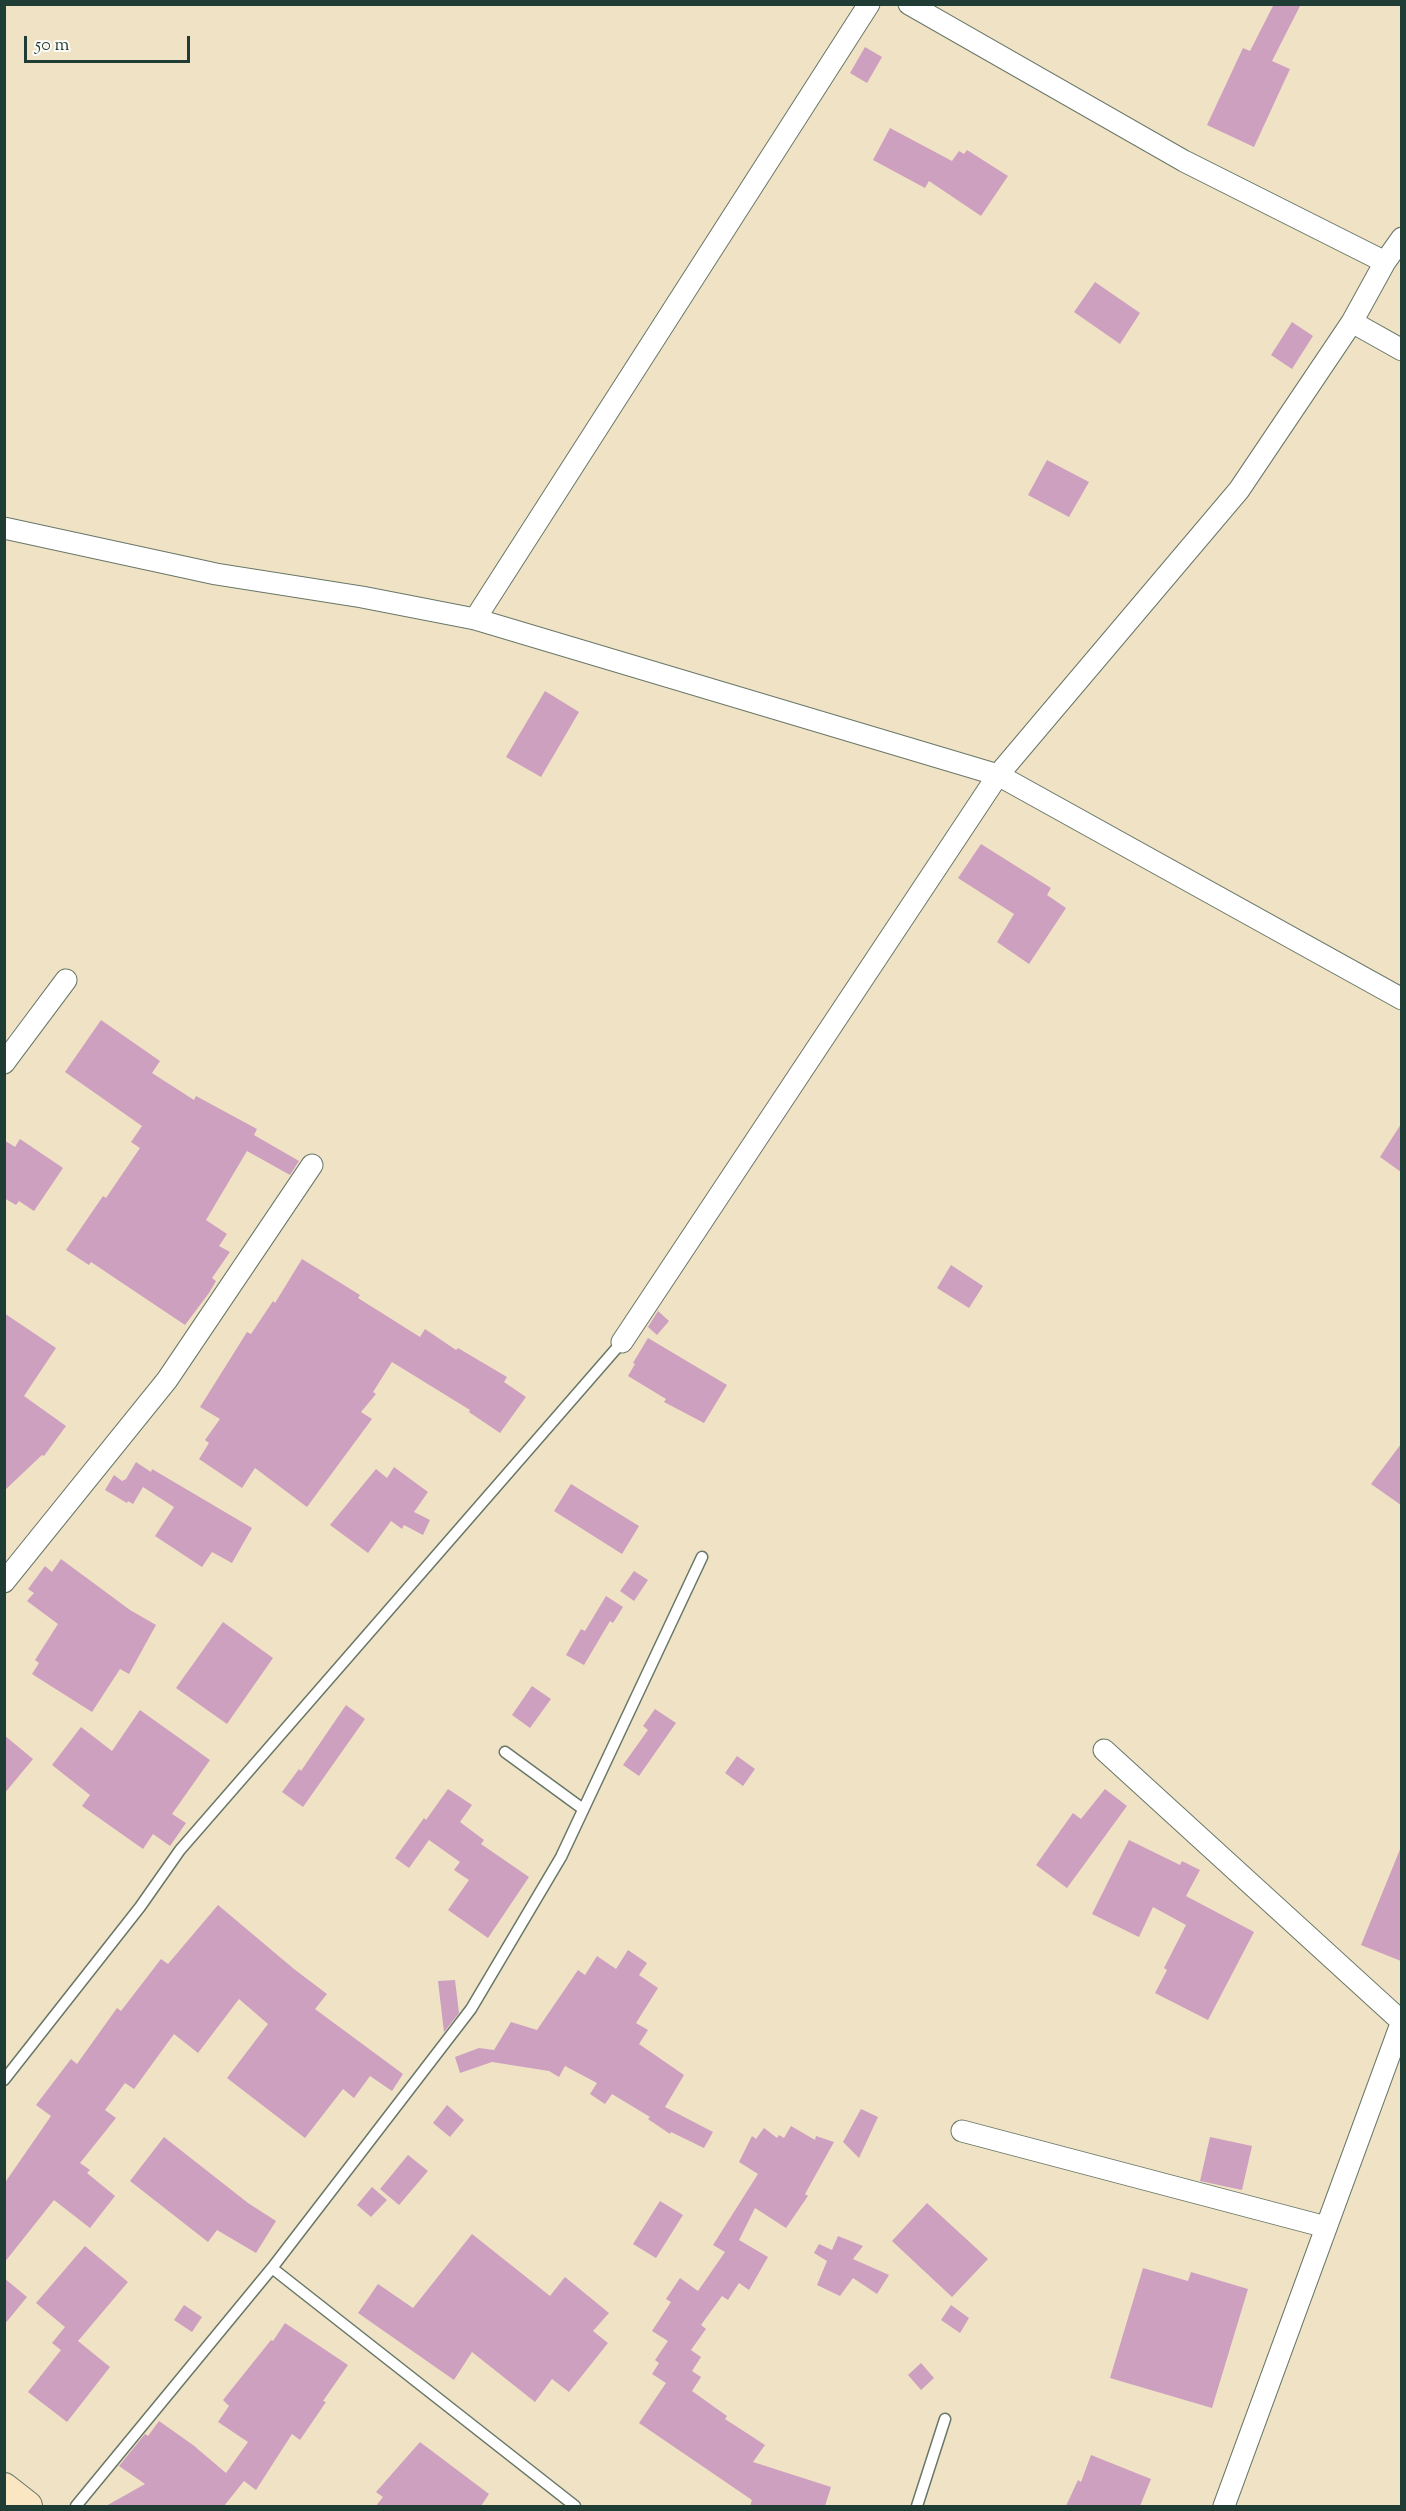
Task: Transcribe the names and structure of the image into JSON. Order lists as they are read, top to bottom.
{
  "scale_bar": "50 m"
}
